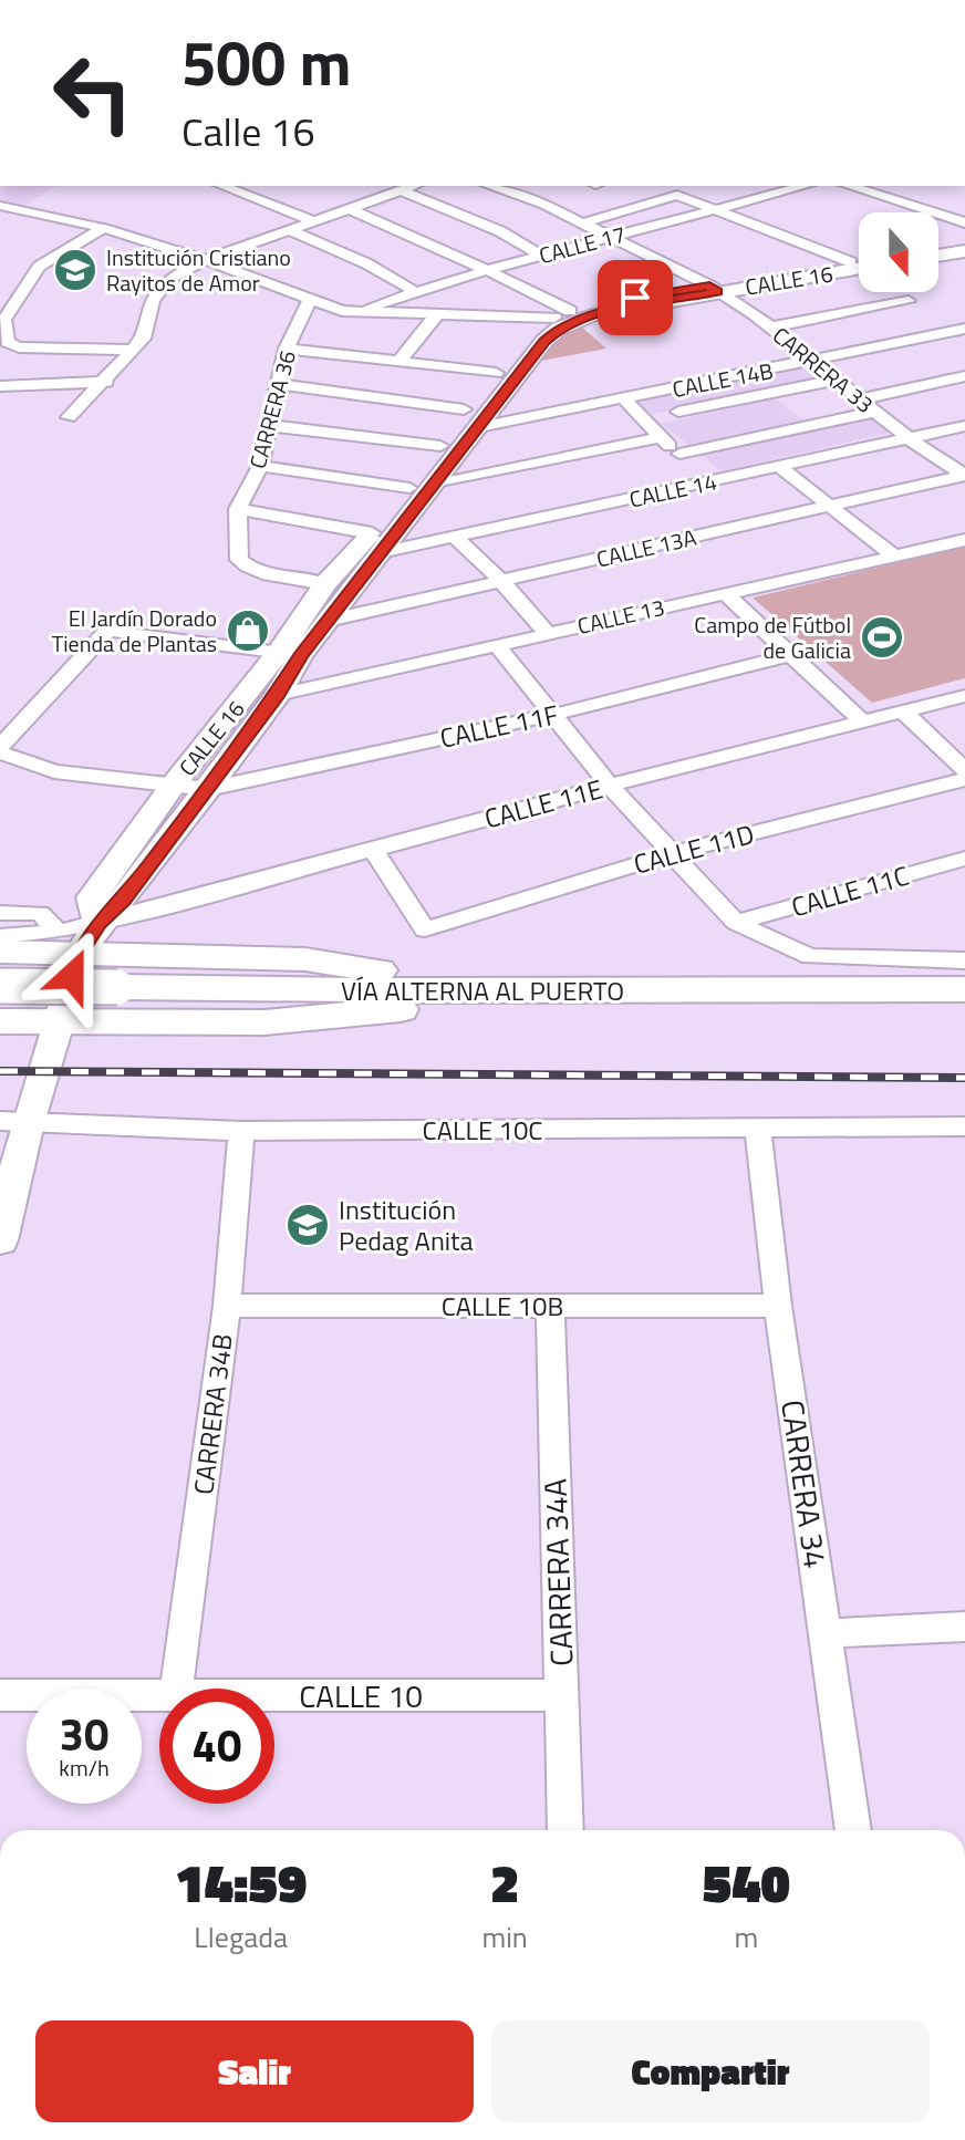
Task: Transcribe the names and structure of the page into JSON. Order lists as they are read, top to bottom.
{
  "streets": {
    "main road": ["VÍA ALTERNA AL PUERTO"],
    "street": [
      "CALLE 17",
      "CALLE 16",
      "CARRERA 33",
      "CALLE 14B",
      "CARRERA 36",
      "CALLE 14",
      "CALLE 13A",
      "CALLE 13",
      "CALLE 11F",
      "CALLE 11E",
      "CALLE 11D",
      "CALLE 11C",
      "CALLE 10C",
      "CALLE 10B",
      "CARRERA 34B",
      "CARRERA 34",
      "CARRERA 34A",
      "CALLE 10"
    ]
  },
  "crossings": [
    ["CALLE 17", "CALLE 16"],
    ["CALLE 17", "CARRERA 33"],
    ["CALLE 16", "CARRERA 33"],
    ["CALLE 16", "CALLE 14B"],
    ["CALLE 16", "CARRERA 36"],
    ["CALLE 16", "CALLE 14"],
    ["CALLE 16", "CALLE 13A"],
    ["CALLE 16", "CALLE 13"],
    ["CALLE 16", "CALLE 11F"],
    ["CALLE 16", "CALLE 11E"],
    ["CALLE 16", "CALLE 10C"],
    ["CARRERA 33", "CALLE 14B"],
    ["CARRERA 33", "CALLE 14"],
    ["CARRERA 33", "CALLE 13A"],
    ["CALLE 14B", "CARRERA 36"],
    ["CALLE 11E", "CALLE 11D"],
    ["CALLE 10C", "CARRERA 34B"],
    ["CALLE 10C", "CARRERA 34"],
    ["CALLE 10B", "CARRERA 34B"],
    ["CALLE 10B", "CARRERA 34"],
    ["CALLE 10B", "CARRERA 34A"],
    ["CARRERA 34A", "CALLE 10"]
  ],
  "places": {
    "school or university": ["Institución Cristiano Rayitos de Amor", "Institución Pedag Anita"],
    "shop": ["El Jardín Dorado Tienda de Plantas"],
    "sports": ["Campo de Fútbol de Galicia"]
  },
  "north": "bottom",
  "page": {
    "turn": ["500 m", "Calle 16"],
    "speed": "30 km/h",
    "limit": "40",
    "eta": [
      "14:59",
      "Llegada",
      "2",
      "min",
      "540",
      "m"
    ],
    "buttons": ["Salir", "Compartir"]
  }
}
